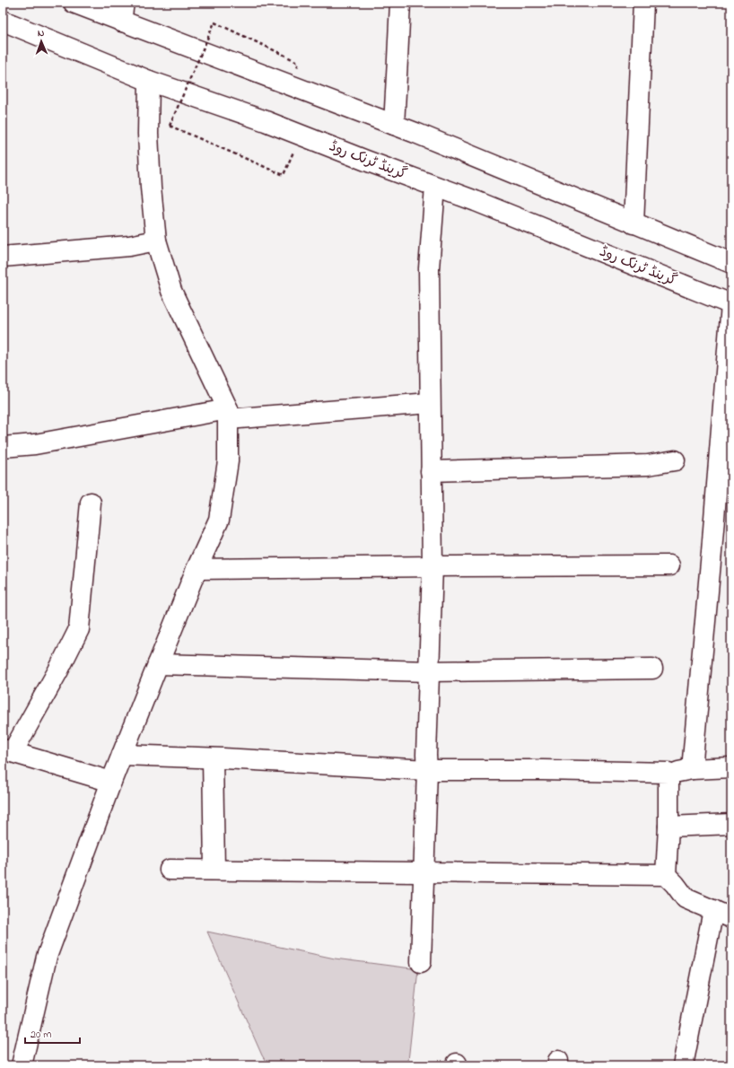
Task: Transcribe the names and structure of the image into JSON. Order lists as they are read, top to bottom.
{
  "streets": {
    "main road": ["گرینڈ ٹرنک روڈ"]
  },
  "scale_bar": "20 m",
  "north": "top"
}
